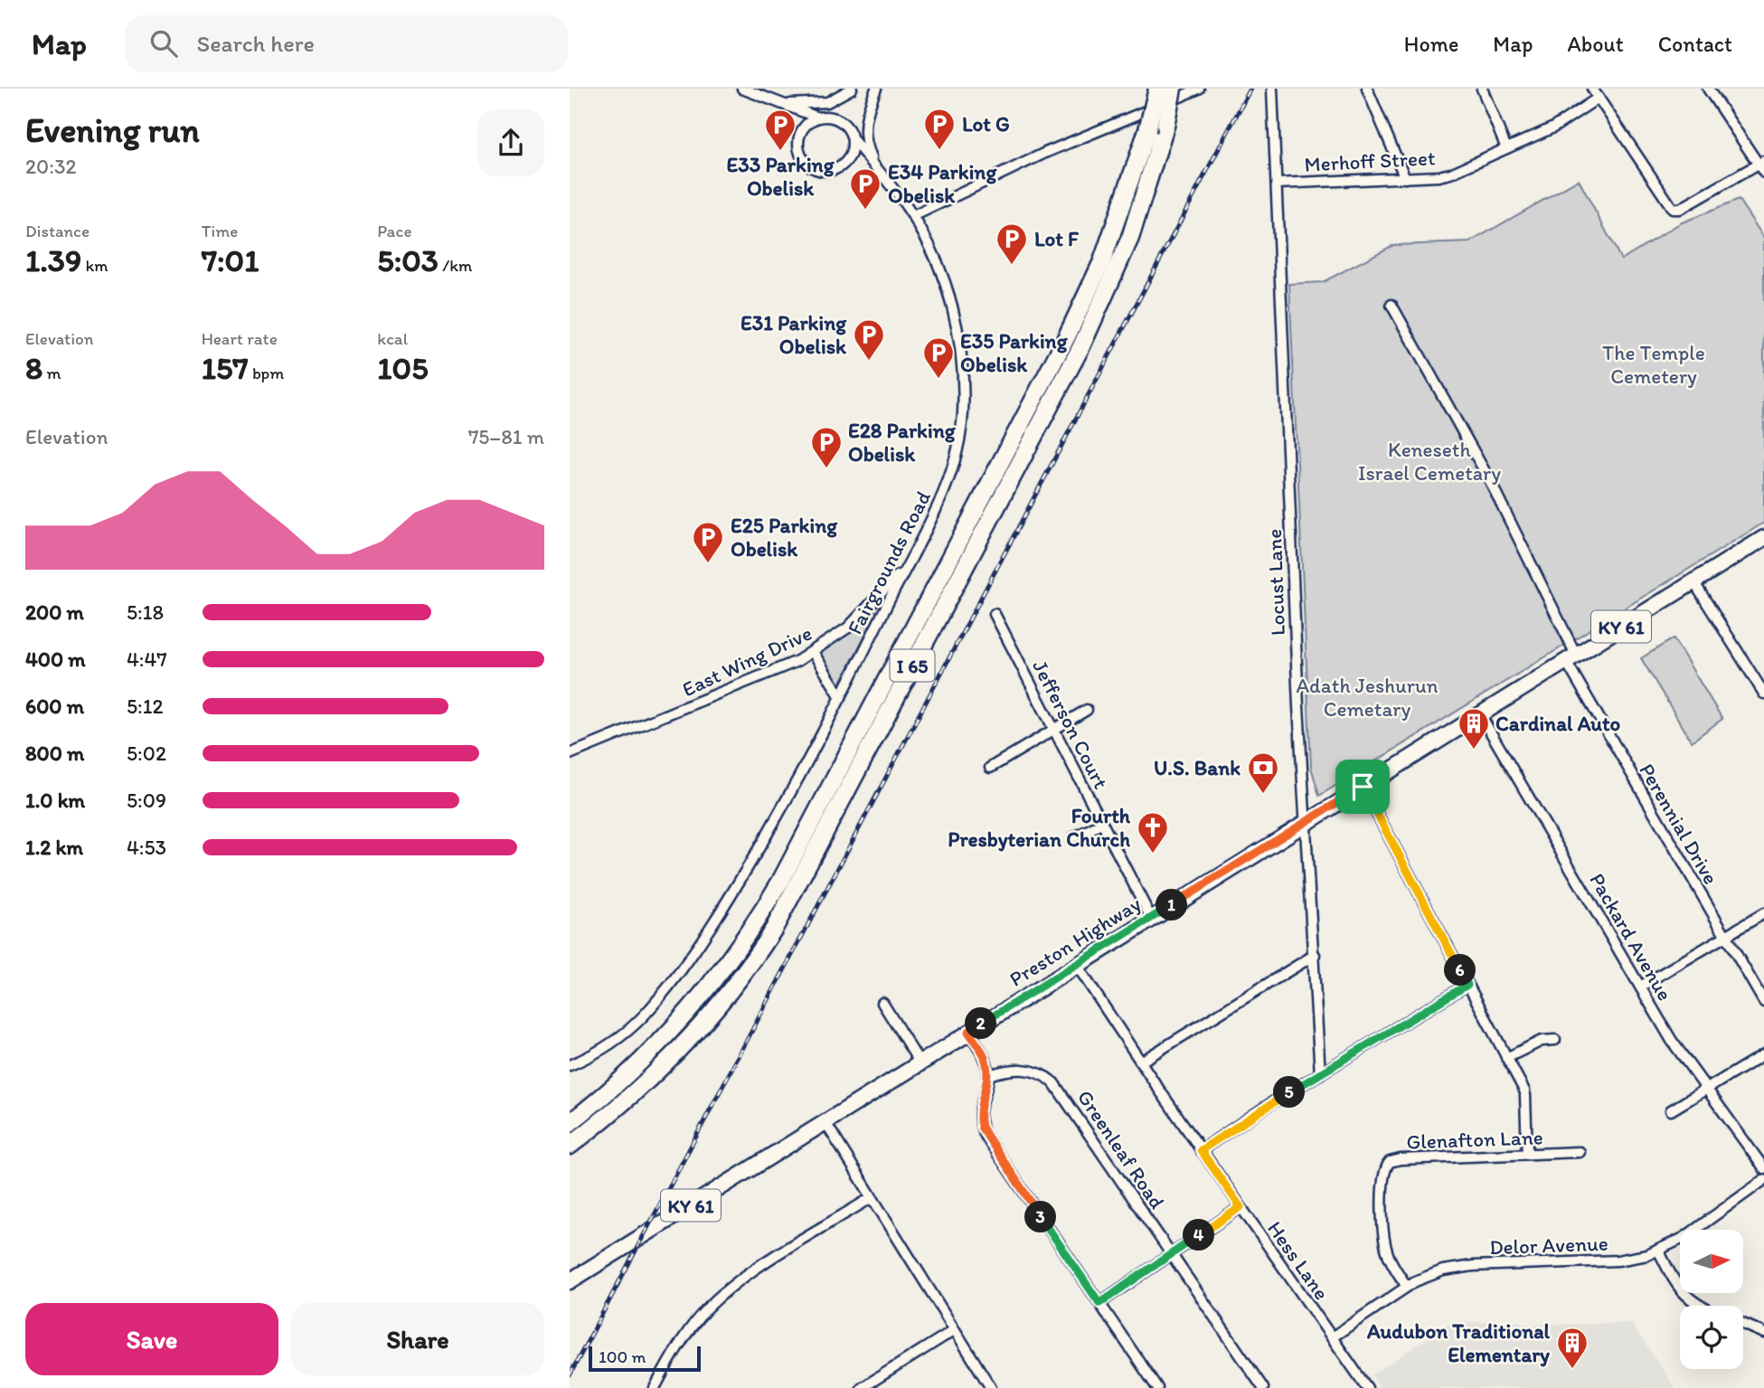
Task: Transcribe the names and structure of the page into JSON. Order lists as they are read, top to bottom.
{
  "streets": {
    "highway": ["I 65"],
    "main road": ["KY 61", "Preston Highway"],
    "street": [
      "Merhoff Street",
      "Fairgrounds Road",
      "Locust Lane",
      "East Wing Drive",
      "Jefferson Court",
      "Perennial Drive",
      "Packard Avenue",
      "Glenafton Lane",
      "Greenleaf Road",
      "Delor Avenue",
      "Hess Lane"
    ]
  },
  "crossings": [
    ["Merhoff Street", "Locust Lane"],
    ["Fairgrounds Road", "East Wing Drive"],
    ["Locust Lane", "Preston Highway"],
    ["Jefferson Court", "Preston Highway"],
    ["Perennial Drive", "Preston Highway"],
    ["Packard Avenue", "Preston Highway"],
    ["Preston Highway", "Hess Lane"],
    ["Glenafton Lane", "Delor Avenue"],
    ["Delor Avenue", "Hess Lane"]
  ],
  "parks": ["The Temple Cemetery", "Keneseth Israel Cemetary", "Adath Jeshurun Cemetary"],
  "places": {
    "parking": [
      "Lot G",
      "E33 Parking Obelisk",
      "E34 Parking Obelisk",
      "Lot F",
      "E31 Parking Obelisk",
      "E35 Parking Obelisk",
      "E28 Parking Obelisk",
      "E25 Parking Obelisk"
    ],
    "building": ["Cardinal Auto", "Audubon Traditional Elementary"],
    "bank": ["U.S. Bank"],
    "church": ["Fourth Presbyterian Church"]
  },
  "scale_bar": "100 m",
  "north": "right",
  "page": {
    "header": "Map",
    "search": "Search here",
    "nav": [
      "Home",
      "Map",
      "About",
      "Contact"
    ],
    "heading": ["Evening run", "20:32"],
    "stats": [
      ["Distance", "1.39 km"],
      ["Time", "7:01"],
      ["Pace", "5:03 /km"],
      ["Elevation", "8 m"],
      ["Heart rate", "157 bpm"],
      ["kcal", "105"]
    ],
    "chart": ["Elevation", "75–81 m"],
    "list": [
      {
        "name": "200 m",
        "note": "5:18"
      },
      {
        "name": "400 m",
        "note": "4:47"
      },
      {
        "name": "600 m",
        "note": "5:12"
      },
      {
        "name": "800 m",
        "note": "5:02"
      },
      {
        "name": "1.0 km",
        "note": "5:09"
      },
      {
        "name": "1.2 km",
        "note": "4:53"
      }
    ],
    "pins": [
      "1",
      "6",
      "2",
      "5",
      "3",
      "4"
    ],
    "buttons": ["Save", "Share"],
    "scale": "100 m"
  }
}
